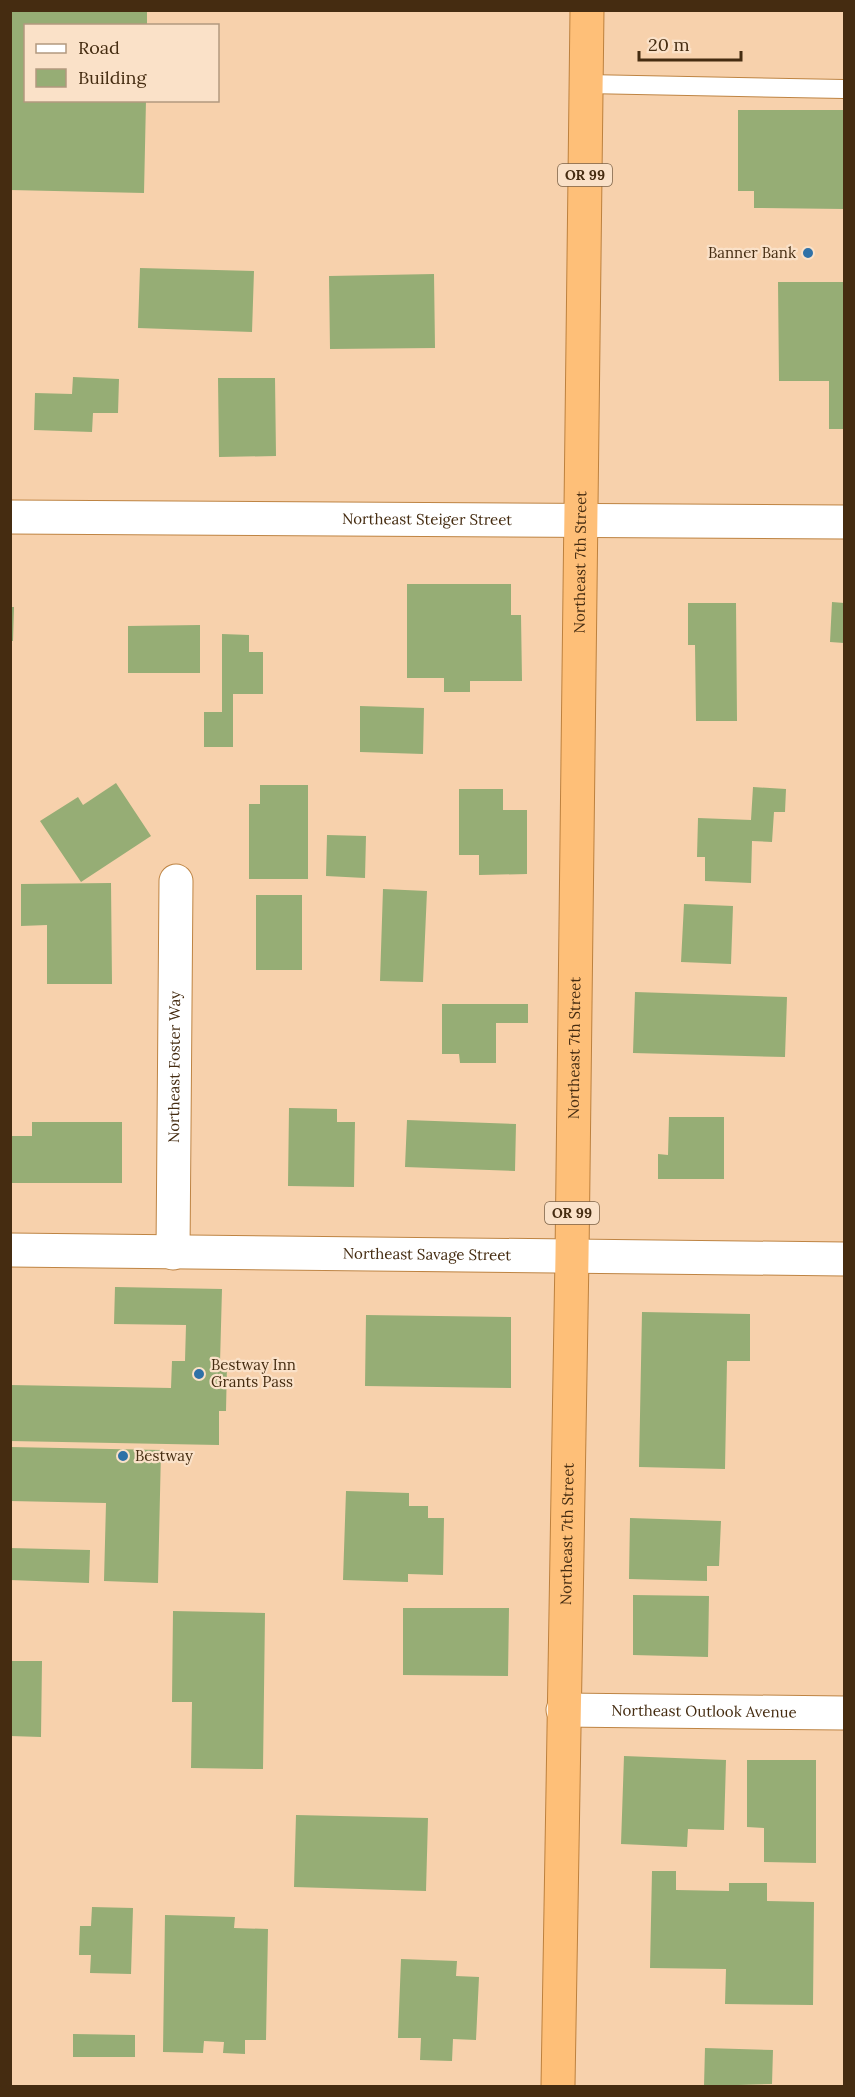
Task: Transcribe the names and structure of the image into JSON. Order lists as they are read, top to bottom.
{
  "streets": {
    "highway": ["OR 99", "Northeast 7th Street"],
    "street": [
      "Northeast Steiger Street",
      "Northeast Foster Way",
      "Northeast Savage Street",
      "Northeast Outlook Avenue"
    ]
  },
  "crossings": [
    ["Northeast Steiger Street", "Northeast 7th Street"],
    ["Northeast 7th Street", "Northeast Savage Street"],
    ["Northeast 7th Street", "Northeast Outlook Avenue"],
    ["Northeast Foster Way", "Northeast Savage Street"]
  ],
  "places": ["Banner Bank", "Bestway Inn Grants Pass", "Bestway"],
  "legend": ["Road", "Building"],
  "scale_bar": "20 m"
}
